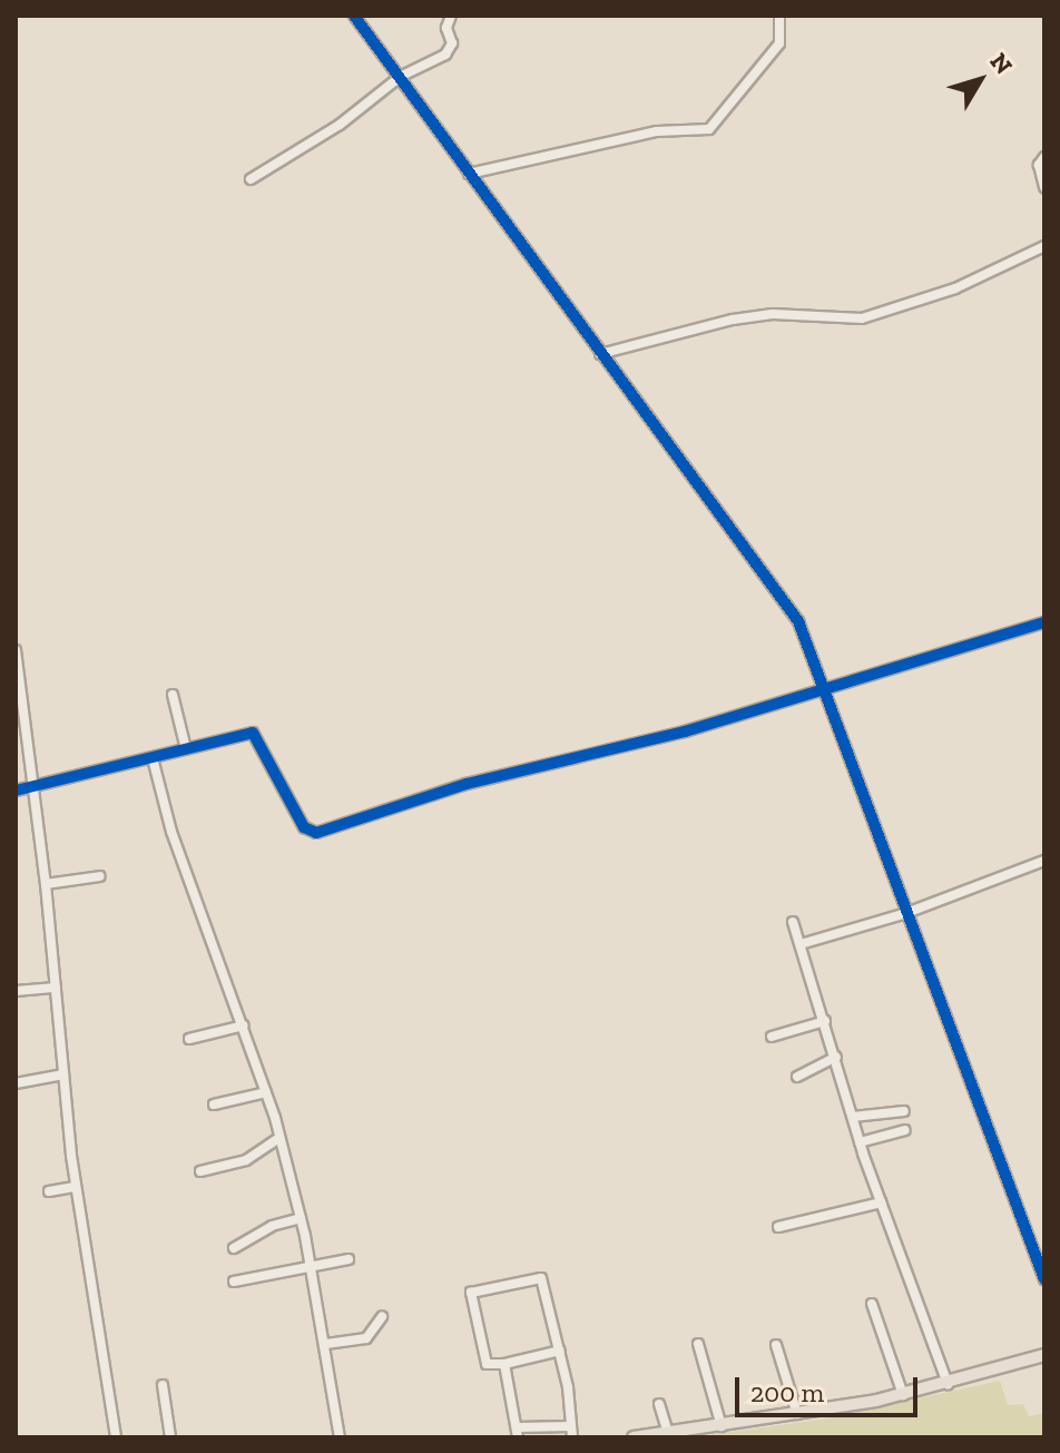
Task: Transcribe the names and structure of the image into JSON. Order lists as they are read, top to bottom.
{
  "scale_bar": "200 m",
  "north": "top right"
}
